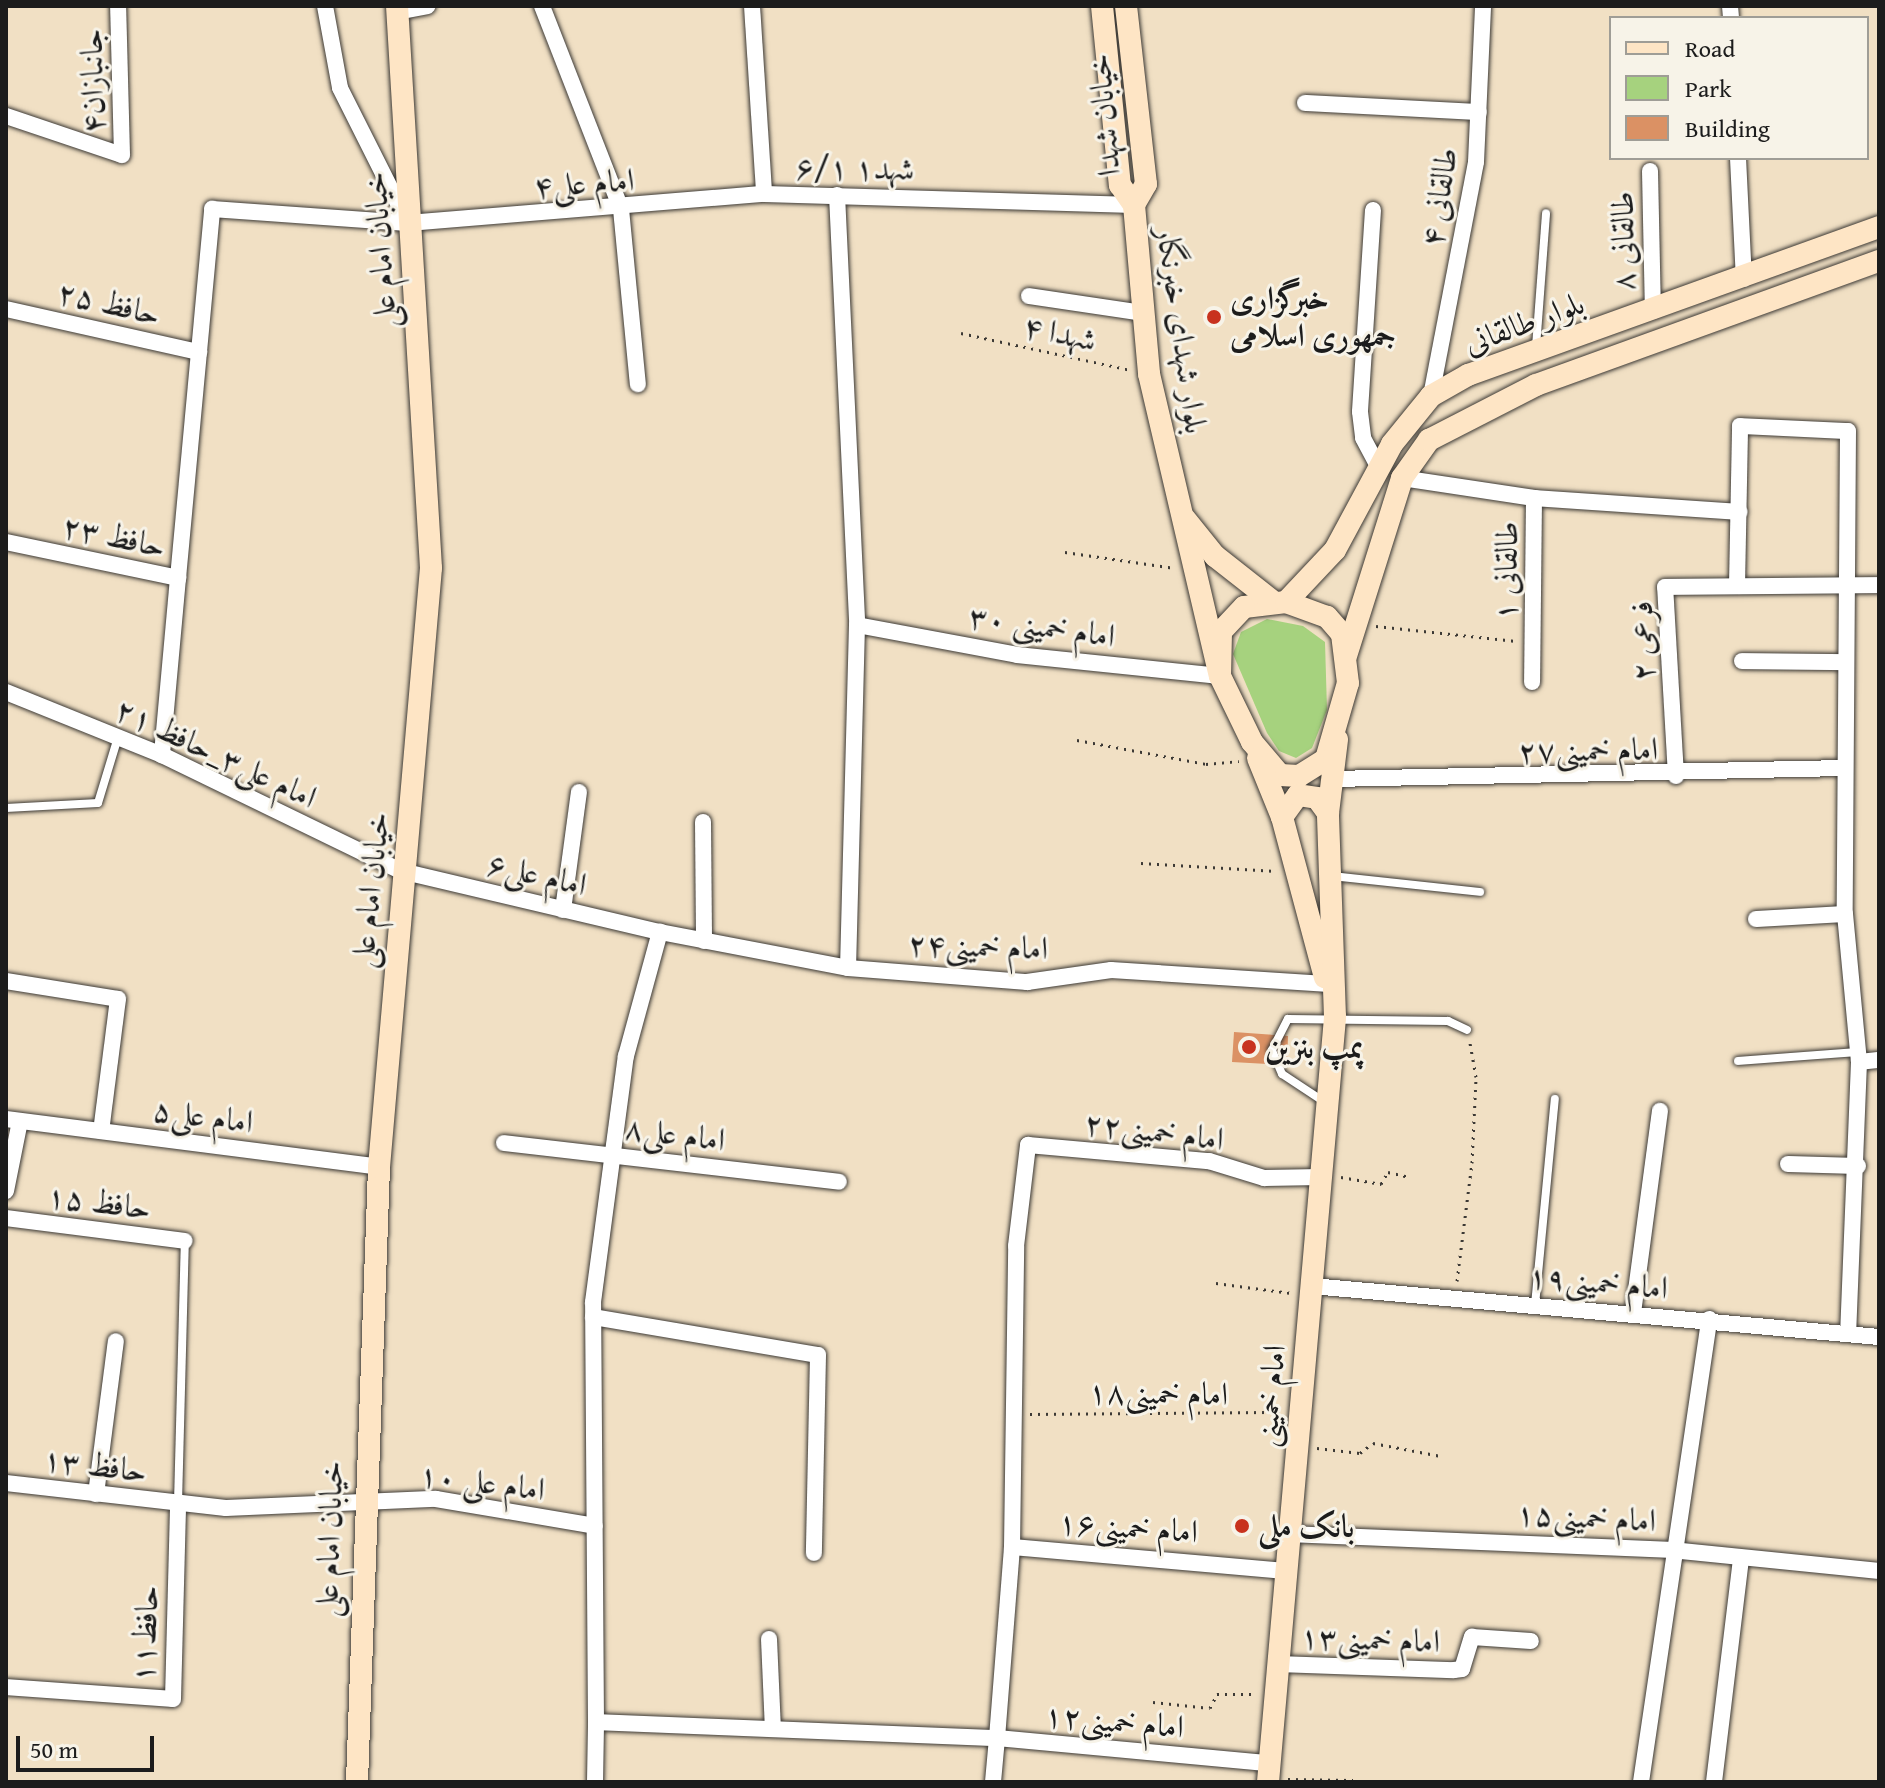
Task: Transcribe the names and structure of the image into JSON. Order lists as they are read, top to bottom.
{
  "streets": {
    "main road": [
      "خیابان شهدا",
      "خیابان امام علی",
      "بلوار طالقانی",
      "بلوار شهدای خبرنگار",
      "امام خمینی"
    ],
    "street": [
      "جانبازان۴",
      "شهد۱ ۶/۱",
      "امام علی۴",
      "طالقانی ۴",
      "طالقانی ۸",
      "حافظ ۲۵",
      "حافظ ۲۳",
      "طالقانی ۱",
      "امام خمینی ۳۰",
      "فرعی ۲",
      "امام خمینی۲۷",
      "امام علی۳_حافظ ۲۱",
      "امام علی۶",
      "امام خمینی۲۴",
      "امام علی۵",
      "امام خمینی۲۲",
      "امام علی۸",
      "حافظ ۱۵",
      "امام خمینی۱۹",
      "حافظ ۱۳",
      "امام علی ۱۰",
      "امام خمینی۱۵",
      "امام خمینی۱۶",
      "حافظ۱۱",
      "امام خمینی۱۳",
      "امام خمینی۱۲"
    ],
    "path": ["شهدا ۴", "امام خمینی۱۸"]
  },
  "crossings": [
    ["خیابان شهدا", "شهد۱ ۶/۱"],
    ["خیابان شهدا", "بلوار شهدای خبرنگار"],
    ["شهد۱ ۶/۱", "امام علی۴"],
    ["شهد۱ ۶/۱", "بلوار شهدای خبرنگار"],
    ["امام علی۴", "خیابان امام علی"],
    ["امام علی۴", "حافظ ۲۵"],
    ["طالقانی ۴", "بلوار طالقانی"],
    ["طالقانی ۸", "بلوار طالقانی"],
    ["خیابان امام علی", "امام علی۳_حافظ ۲۱"],
    ["خیابان امام علی", "امام علی۶"],
    ["خیابان امام علی", "امام علی۵"],
    ["خیابان امام علی", "حافظ ۱۳"],
    ["خیابان امام علی", "امام علی ۱۰"],
    ["بلوار طالقانی", "بلوار شهدای خبرنگار"],
    ["بلوار طالقانی", "طالقانی ۱"],
    ["بلوار طالقانی", "امام خمینی ۳۰"],
    ["بلوار طالقانی", "امام خمینی"],
    ["بلوار شهدای خبرنگار", "شهدا ۴"],
    ["بلوار شهدای خبرنگار", "امام خمینی ۳۰"],
    ["بلوار شهدای خبرنگار", "امام خمینی"],
    ["حافظ ۲۳", "امام علی۳_حافظ ۲۱"],
    ["امام خمینی ۳۰", "امام خمینی"],
    ["فرعی ۲", "امام خمینی۲۷"],
    ["امام خمینی۲۷", "امام خمینی"],
    ["امام علی۳_حافظ ۲۱", "امام علی۶"],
    ["امام علی۶", "امام خمینی۲۴"],
    ["امام خمینی۲۴", "امام خمینی"],
    ["امام خمینی۲۲", "امام خمینی۱۸"],
    ["امام خمینی۲۲", "امام خمینی"],
    ["امام خمینی۱۹", "امام خمینی"],
    ["امام خمینی۱۸", "امام خمینی"],
    ["امام خمینی", "امام خمینی۱۵"],
    ["امام خمینی", "امام خمینی۱۶"],
    ["امام خمینی", "امام خمینی۱۳"],
    ["امام خمینی", "امام خمینی۱۲"],
    ["حافظ ۱۳", "امام علی ۱۰"],
    ["حافظ ۱۳", "حافظ۱۱"]
  ],
  "places": ["خبرگزاری جمهوری اسلامی", "پمپ بنزین", "بانک ملی"],
  "legend": ["Road", "Park", "Building"],
  "scale_bar": "50 m"
}
